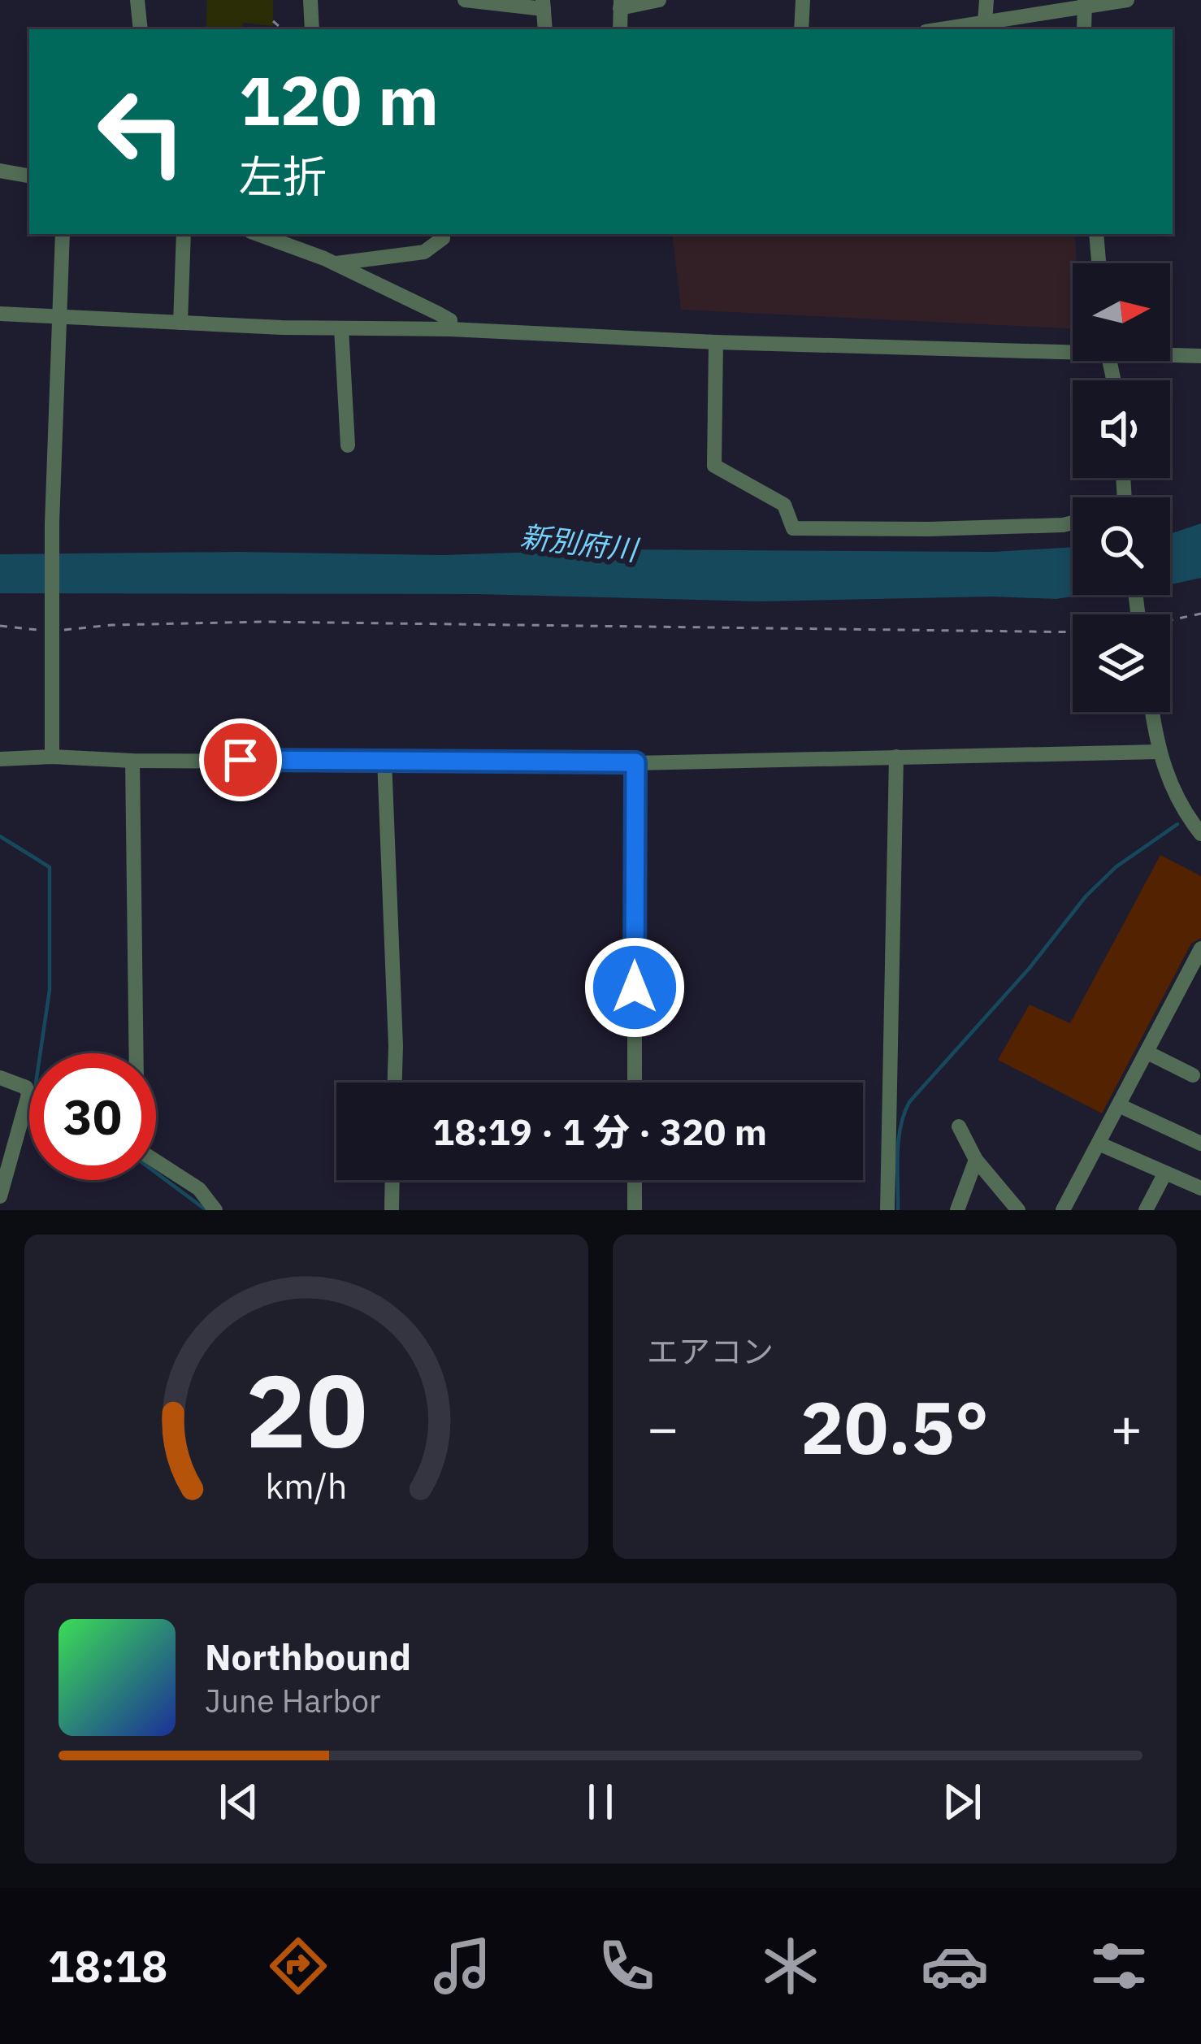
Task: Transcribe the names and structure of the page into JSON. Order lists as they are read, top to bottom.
{
  "water": ["新別府川"],
  "north": "right",
  "page": {
    "turn": ["120 m", "左折"],
    "limit": "30",
    "trip": "18:19 · 1 分 · 320 m",
    "tile": "エアコン",
    "heat": ["−", "20.5°", "+"],
    "song": ["Northbound", "June Harbor"],
    "tabs": "18:18",
    "gauge": ["20", "km/h"]
  }
}
